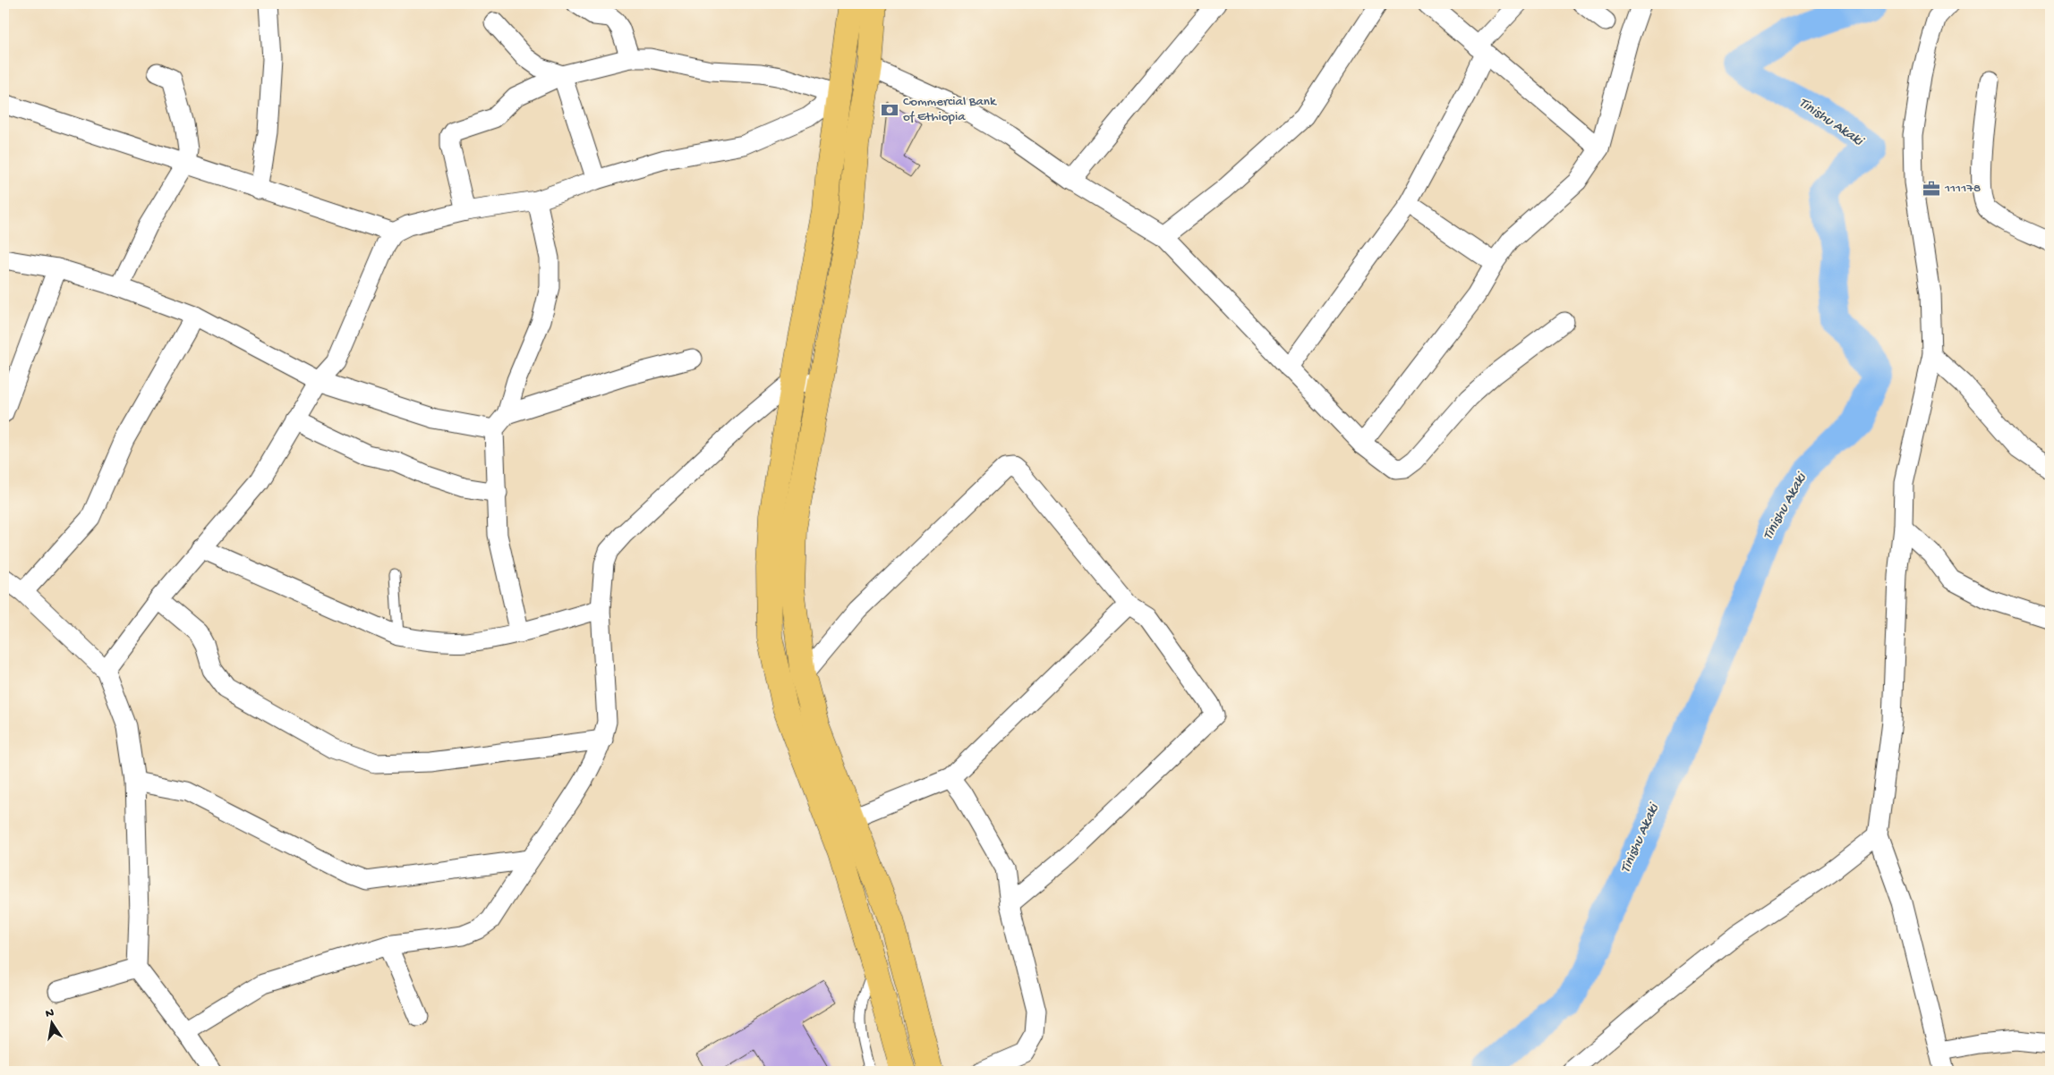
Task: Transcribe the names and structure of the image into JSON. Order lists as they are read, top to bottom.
{
  "water": ["Tinishu Akaki"],
  "places": {
    "bank": ["Commercial Bank of Ethiopia"],
    "office": ["111178"]
  },
  "north": "top"
}
